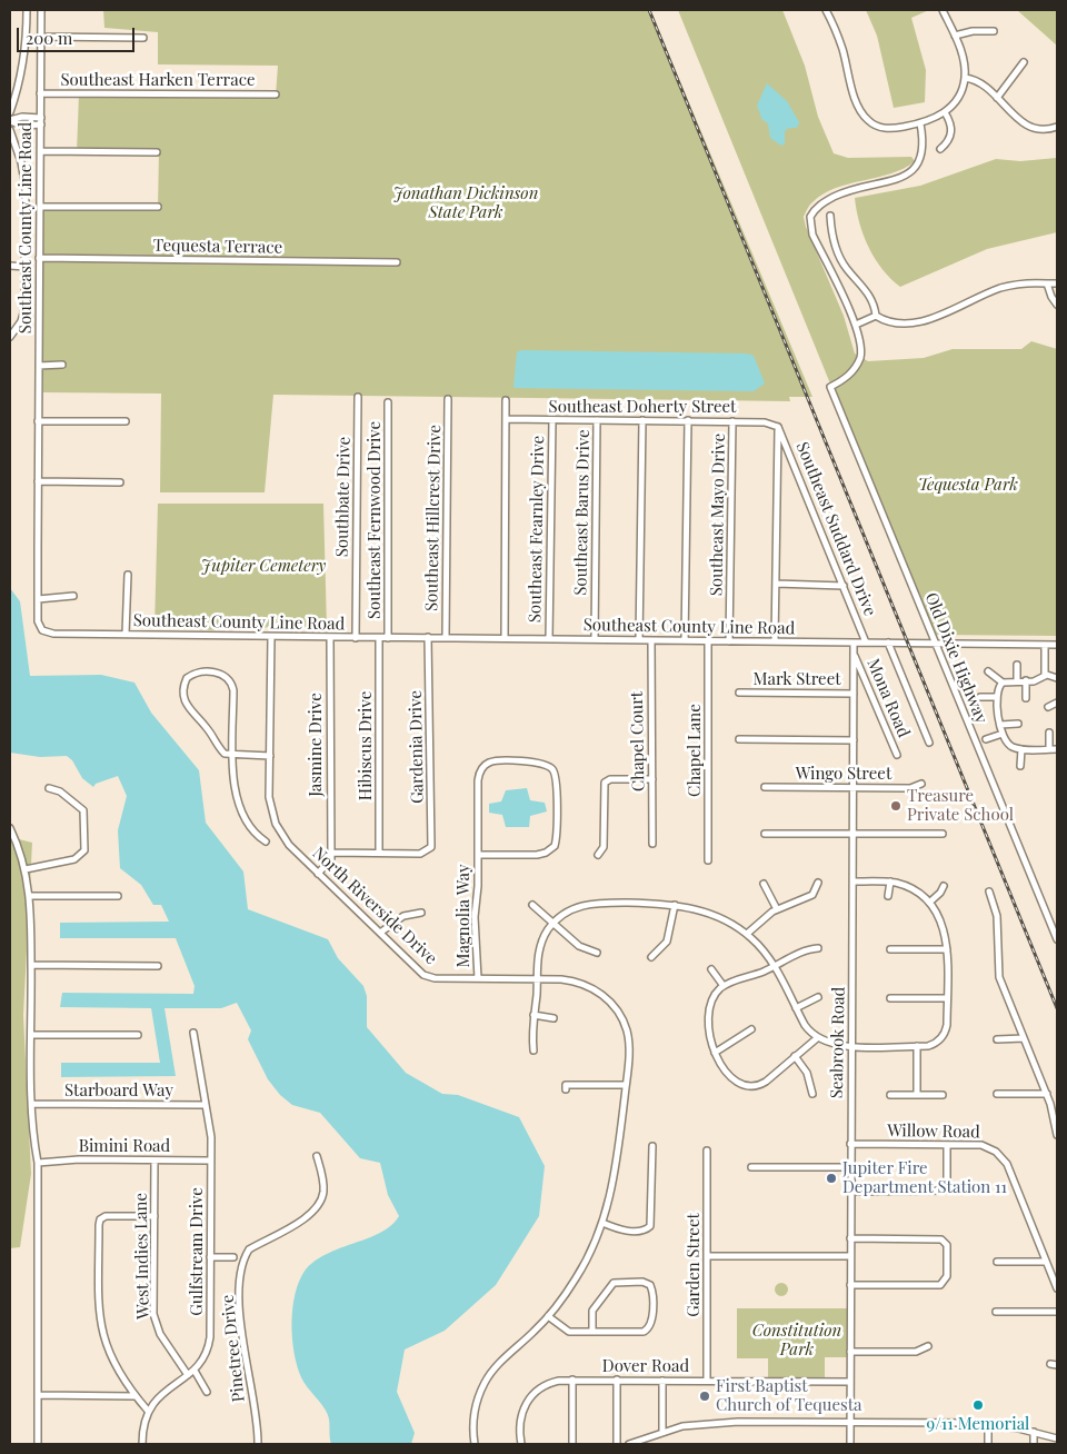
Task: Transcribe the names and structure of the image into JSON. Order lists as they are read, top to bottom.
{
  "streets": {
    "street": [
      "Southeast Harken Terrace",
      "Southeast County Line Road",
      "Tequesta Terrace",
      "Southeast Doherty Street",
      "Southbate Drive",
      "Southeast Barus Drive",
      "Southeast Mayo Drive",
      "Southeast Hillcrest Drive",
      "Southeast Fernwood Drive",
      "Southeast Fearnley Drive",
      "Southeast Suddard Drive",
      "Old Dixie Highway",
      "Mark Street",
      "Mona Road",
      "Chapel Court",
      "Jasmine Drive",
      "Hibiscus Drive",
      "Gardenia Drive",
      "Chapel Lane",
      "Wingo Street",
      "North Riverside Drive",
      "Magnolia Way",
      "Seabrook Road",
      "Starboard Way",
      "Willow Road",
      "Bimini Road",
      "Gulfstream Drive",
      "West Indies Lane",
      "Garden Street",
      "Pinetree Drive",
      "Dover Road"
    ]
  },
  "crossings": [
    ["Southeast Harken Terrace", "Southeast County Line Road"],
    ["Southeast County Line Road", "Tequesta Terrace"],
    ["Southeast County Line Road", "Southbate Drive"],
    ["Southeast County Line Road", "Southeast Barus Drive"],
    ["Southeast County Line Road", "Southeast Mayo Drive"],
    ["Southeast County Line Road", "Southeast Hillcrest Drive"],
    ["Southeast County Line Road", "Southeast Fernwood Drive"],
    ["Southeast County Line Road", "Southeast Fearnley Drive"],
    ["Southeast County Line Road", "Southeast Suddard Drive"],
    ["Southeast County Line Road", "Old Dixie Highway"],
    ["Southeast County Line Road", "Chapel Court"],
    ["Southeast County Line Road", "Jasmine Drive"],
    ["Southeast County Line Road", "Hibiscus Drive"],
    ["Southeast County Line Road", "Gardenia Drive"],
    ["Southeast County Line Road", "Chapel Lane"],
    ["Southeast County Line Road", "North Riverside Drive"],
    ["Southeast County Line Road", "Seabrook Road"],
    ["Southeast Doherty Street", "Southeast Barus Drive"],
    ["Southeast Doherty Street", "Southeast Mayo Drive"],
    ["Southeast Doherty Street", "Southeast Fearnley Drive"],
    ["Southeast Doherty Street", "Southeast Suddard Drive"],
    ["Mark Street", "Seabrook Road"],
    ["Mona Road", "Seabrook Road"],
    ["Hibiscus Drive", "Gardenia Drive"],
    ["Wingo Street", "Seabrook Road"],
    ["North Riverside Drive", "Magnolia Way"],
    ["Seabrook Road", "Willow Road"],
    ["Seabrook Road", "Dover Road"],
    ["Starboard Way", "Gulfstream Drive"],
    ["Bimini Road", "Gulfstream Drive"],
    ["Bimini Road", "West Indies Lane"],
    ["Garden Street", "Dover Road"]
  ],
  "parks": [
    "Jonathan Dickinson State Park",
    "Tequesta Park",
    "Jupiter Cemetery",
    "Constitution Park"
  ],
  "places": [
    "Treasure Private School",
    "Jupiter Fire Department Station 11",
    "First Baptist Church of Tequesta",
    "9/11 Memorial"
  ],
  "scale_bar": "200 m"
}
